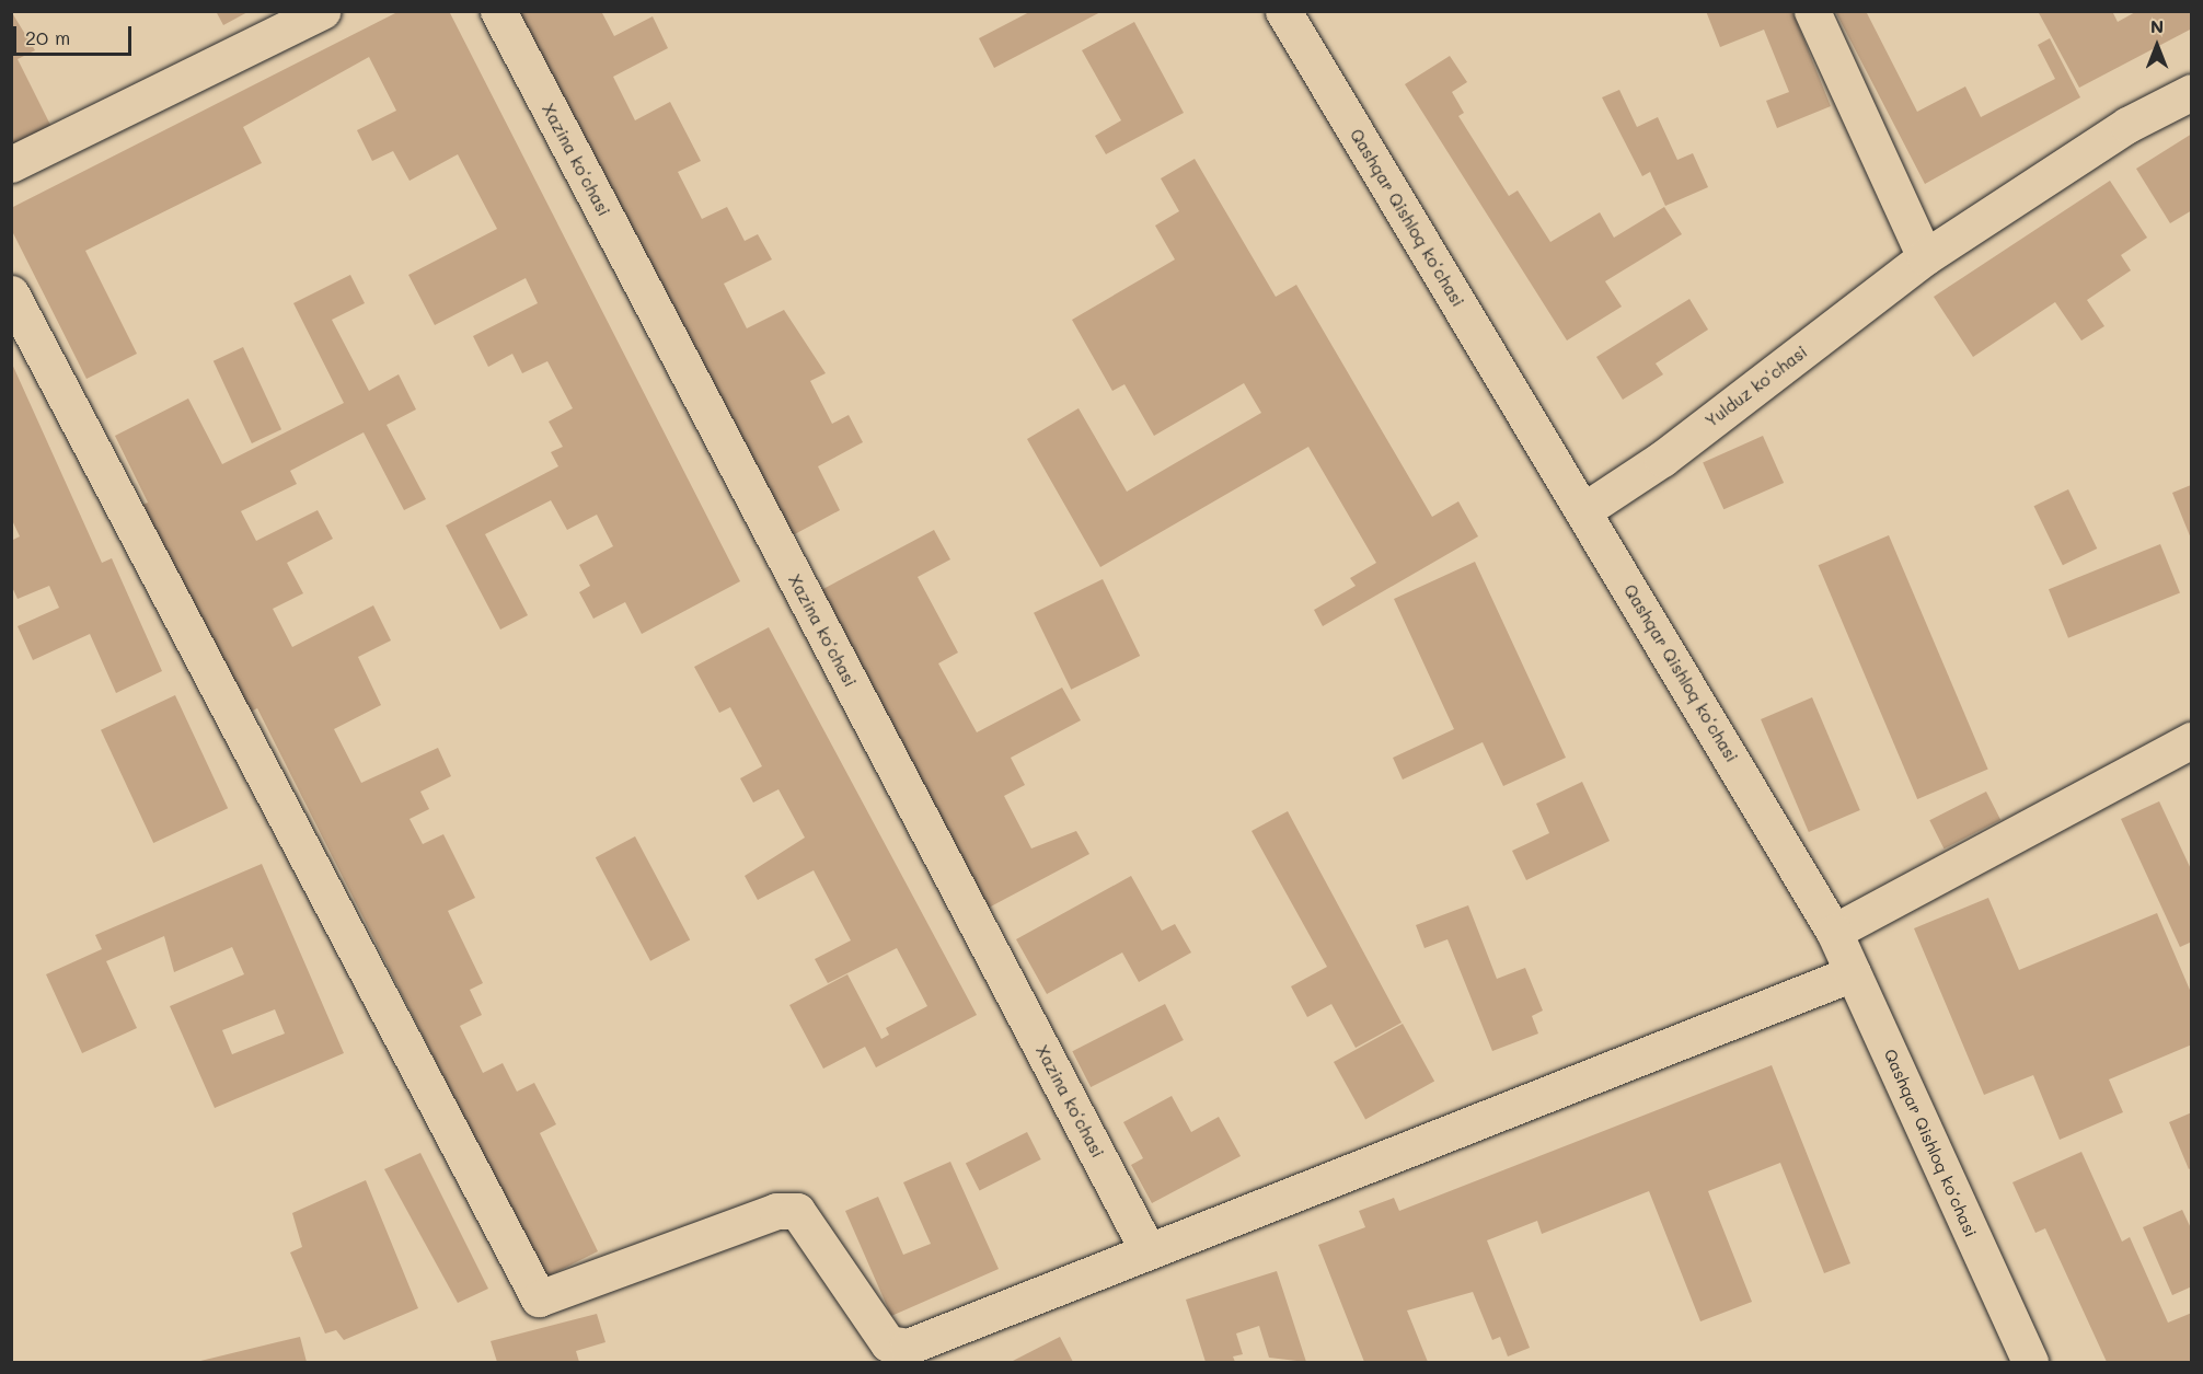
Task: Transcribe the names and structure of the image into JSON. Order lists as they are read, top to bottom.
{
  "streets": {
    "street": ["Xazina koʻchasi", "Qashqar Qishloq koʻchasi", "Yulduz koʻchasi"]
  },
  "crossings": [
    ["Qashqar Qishloq koʻchasi", "Yulduz koʻchasi"]
  ],
  "scale_bar": "20 m",
  "north": "top"
}
